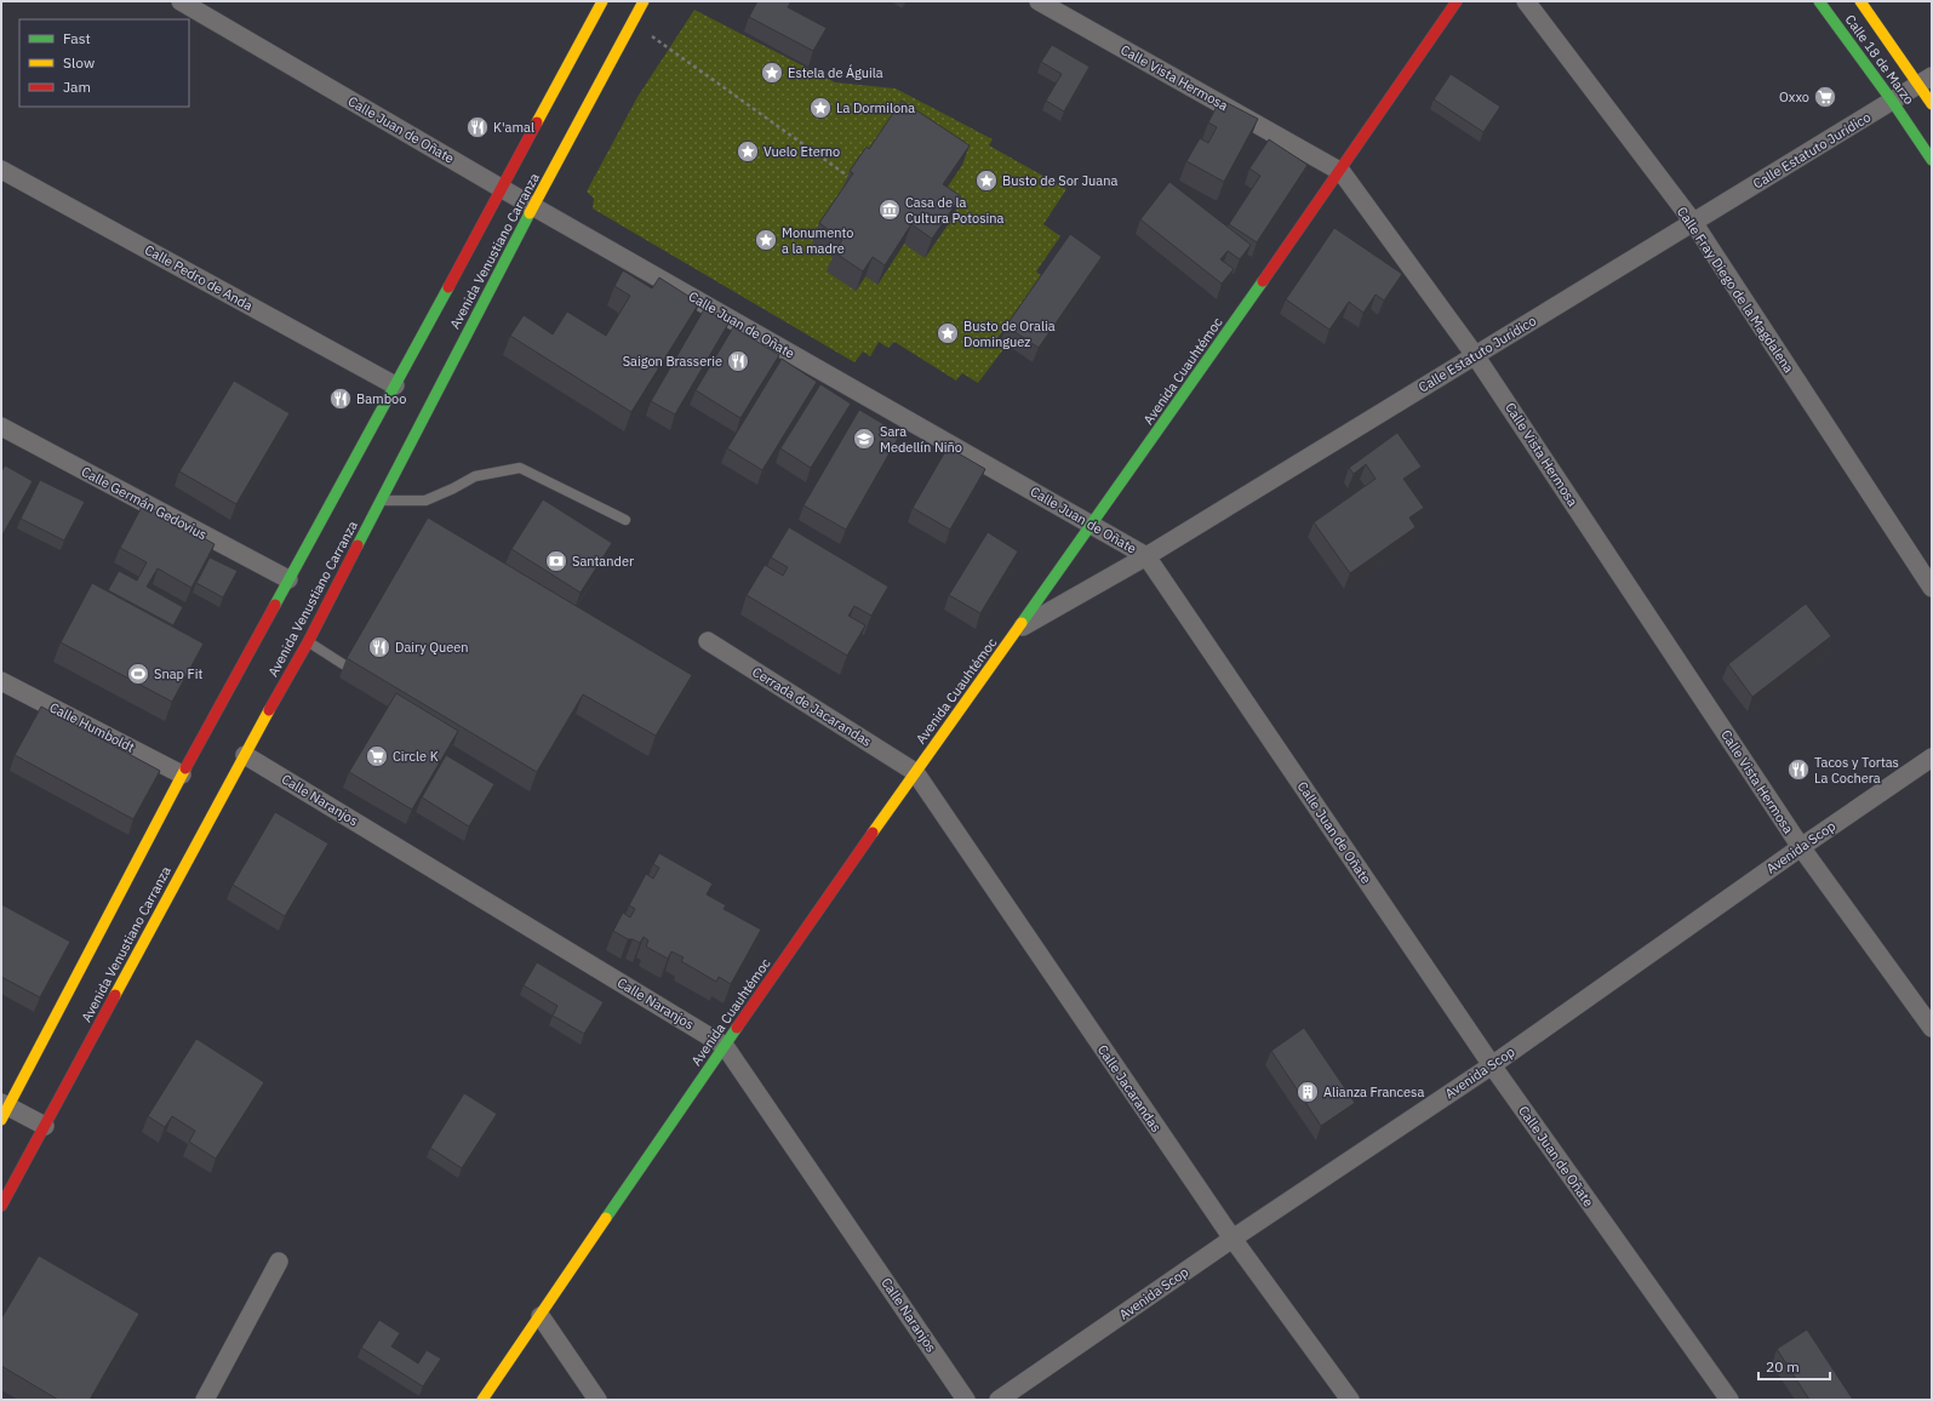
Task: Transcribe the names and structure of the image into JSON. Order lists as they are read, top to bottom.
{
  "streets": {
    "main road": ["Calle 18 de Marzo", "Avenida Venustiano Carranza", "Avenida Cuauhtémoc"],
    "street": [
      "Calle Vista Hermosa",
      "Calle Juan de Oñate",
      "Calle Estatuto Jurídico",
      "Calle Pedro de Anda",
      "Calle Fray Diego de la Magdalena",
      "Calle Germán Gedovius",
      "Cerrada de Jacarandas",
      "Calle Humboldt",
      "Calle Naranjos",
      "Avenida Scop",
      "Calle Jacarandas"
    ]
  },
  "crossings": [
    ["Calle 18 de Marzo", "Calle Estatuto Jurídico"],
    ["Calle Vista Hermosa", "Calle Estatuto Jurídico"],
    ["Calle Vista Hermosa", "Avenida Cuauhtémoc"],
    ["Calle Vista Hermosa", "Avenida Scop"],
    ["Calle Juan de Oñate", "Calle Estatuto Jurídico"],
    ["Calle Juan de Oñate", "Avenida Venustiano Carranza"],
    ["Calle Juan de Oñate", "Avenida Cuauhtémoc"],
    ["Calle Juan de Oñate", "Avenida Scop"],
    ["Calle Estatuto Jurídico", "Calle Fray Diego de la Magdalena"],
    ["Calle Estatuto Jurídico", "Avenida Cuauhtémoc"],
    ["Avenida Venustiano Carranza", "Calle Pedro de Anda"],
    ["Avenida Venustiano Carranza", "Calle Germán Gedovius"],
    ["Avenida Venustiano Carranza", "Calle Humboldt"],
    ["Avenida Venustiano Carranza", "Calle Naranjos"],
    ["Avenida Cuauhtémoc", "Cerrada de Jacarandas"],
    ["Avenida Cuauhtémoc", "Calle Naranjos"],
    ["Avenida Cuauhtémoc", "Calle Jacarandas"],
    ["Cerrada de Jacarandas", "Calle Jacarandas"],
    ["Avenida Scop", "Calle Jacarandas"]
  ],
  "places": {
    "place": [
      "Estela de Águila",
      "La Dormilona",
      "Vuelo Eterno",
      "Busto de Sor Juana",
      "Monumento a la madre",
      "Busto de Oralia Dominguez"
    ],
    "supermarket": ["Oxxo", "Circle K"],
    "restaurant": [
      "K'amal",
      "Saigon Brasserie",
      "Bamboo",
      "Dairy Queen",
      "Tacos y Tortas La Cochera"
    ],
    "museum": ["Casa de la Cultura Potosina"],
    "school or university": ["Sara Medellín Niño"],
    "bank": ["Santander"],
    "sports": ["Snap Fit"],
    "building": ["Alianza Francesa"]
  },
  "legend": ["Fast", "Slow", "Jam"],
  "scale_bar": "20 m"
}
